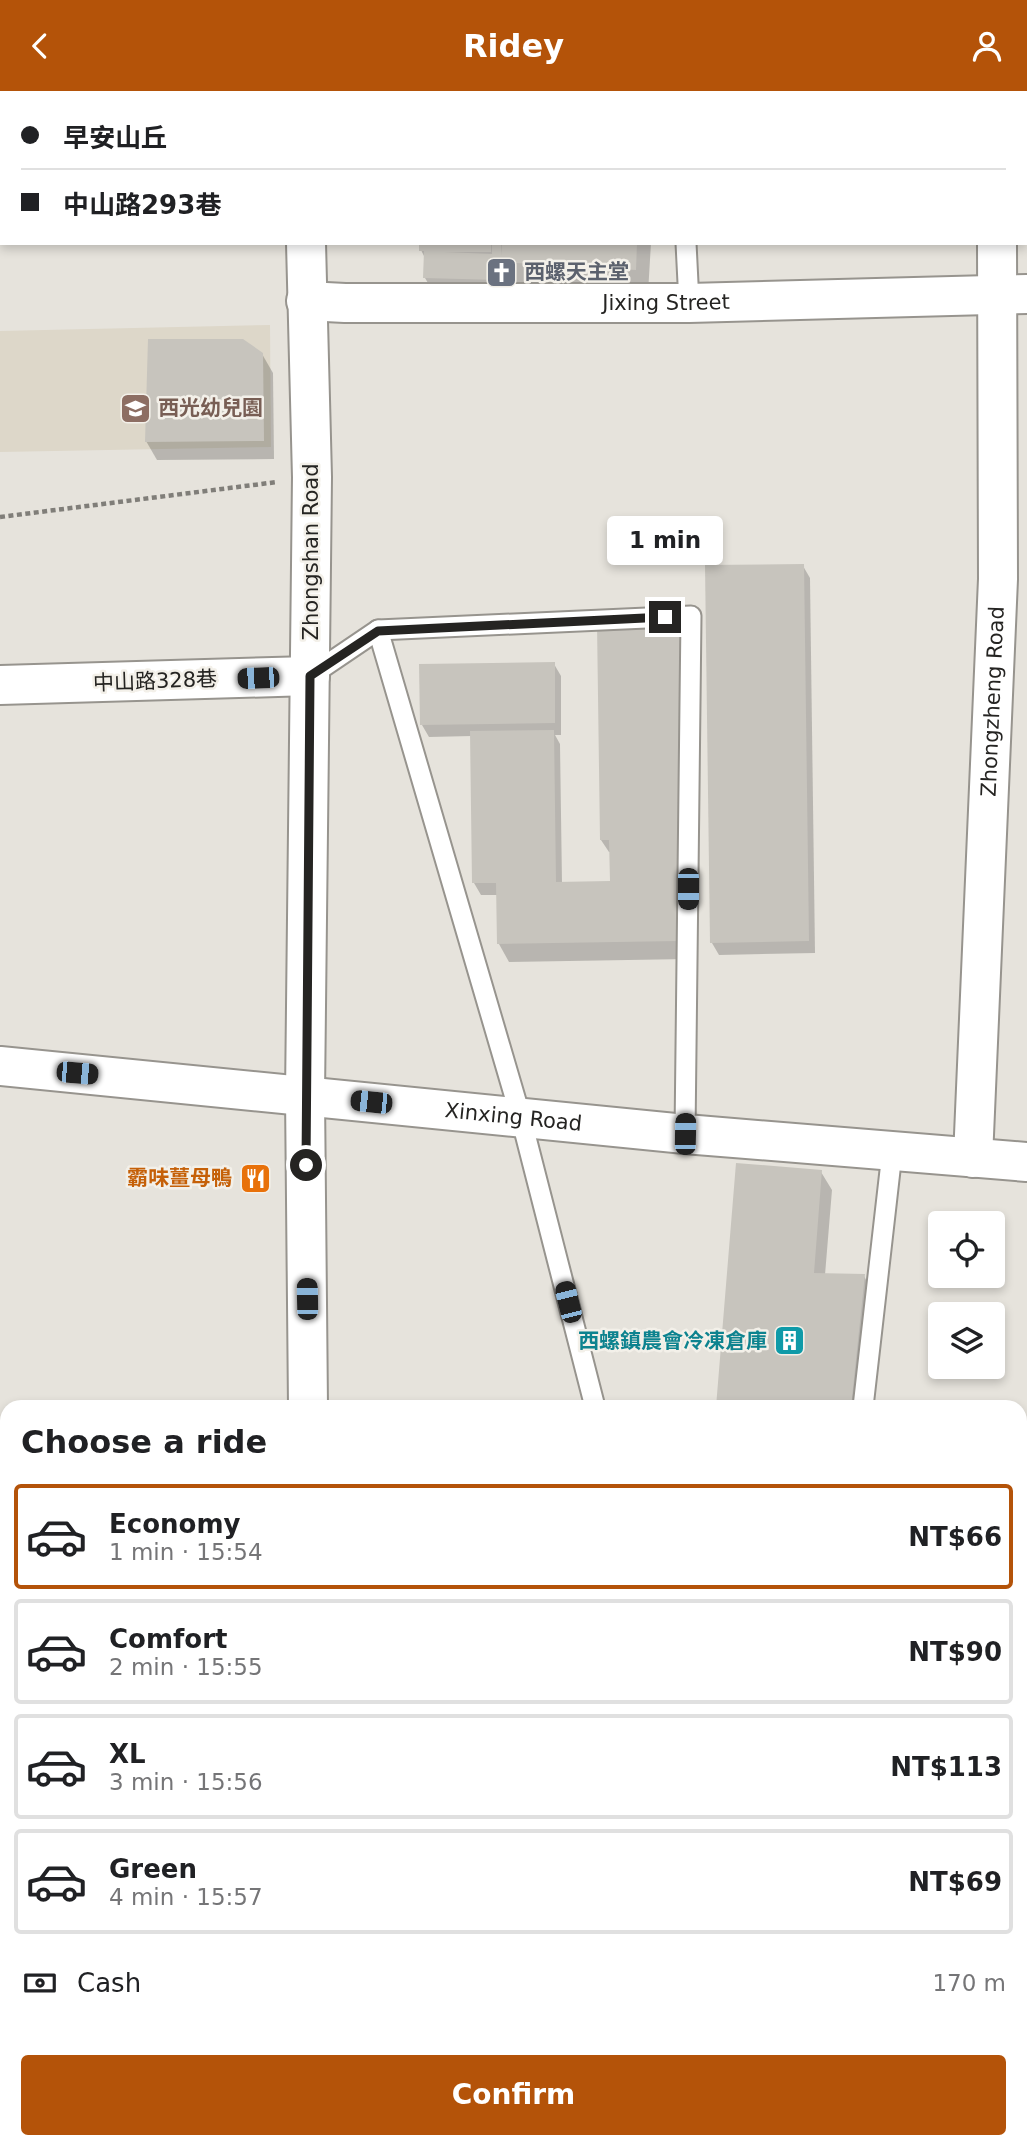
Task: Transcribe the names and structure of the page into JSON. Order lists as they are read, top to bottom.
{
  "streets": {
    "street": [
      "Jixing Street",
      "Zhongshan Road",
      "中山路328巷",
      "Zhongzheng Road",
      "Xinxing Road"
    ]
  },
  "crossings": [
    ["Jixing Street", "Zhongshan Road"],
    ["Jixing Street", "Zhongzheng Road"],
    ["Zhongshan Road", "中山路328巷"],
    ["Zhongshan Road", "Xinxing Road"],
    ["Zhongzheng Road", "Xinxing Road"]
  ],
  "places": {
    "church": ["西螺天主堂"],
    "school or university": ["西光幼兒園"],
    "restaurant": ["霸味薑母鴨"],
    "building": ["西螺鎮農會冷凍倉庫"]
  },
  "page": {
    "header": "Ridey",
    "banner": ["早安山丘", "中山路293巷"],
    "bubble": "1 min",
    "heading": "Choose a ride",
    "list": [
      {
        "name": "Economy",
        "note": "1 min · 15:54",
        "value": "NT$66"
      },
      {
        "name": "Comfort",
        "note": "2 min · 15:55",
        "value": "NT$90"
      },
      {
        "name": "XL",
        "note": "3 min · 15:56",
        "value": "NT$113"
      },
      {
        "name": "Green",
        "note": "4 min · 15:57",
        "value": "NT$69"
      }
    ],
    "pay": ["Cash", "170 m"],
    "buttons": "Confirm"
  }
}
